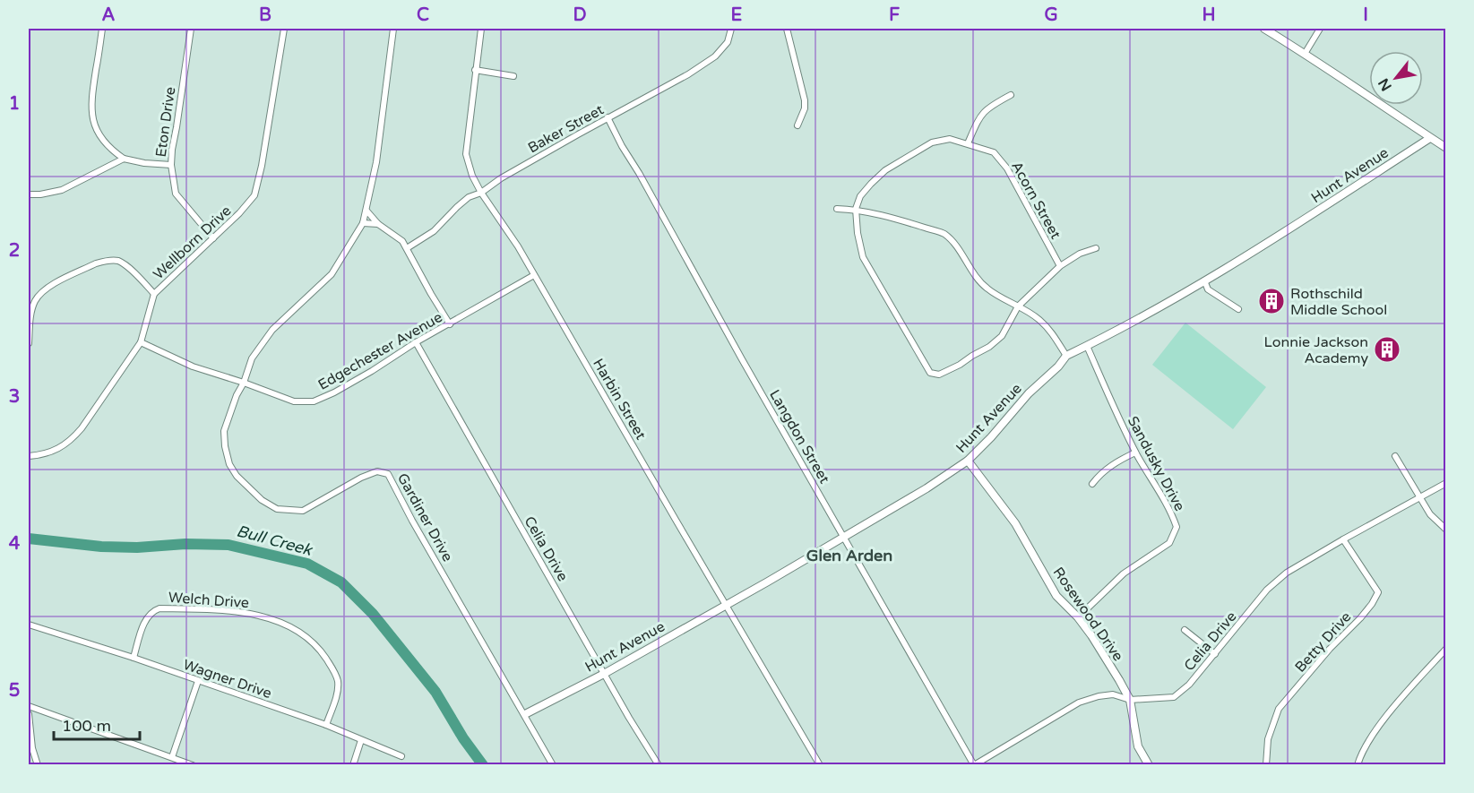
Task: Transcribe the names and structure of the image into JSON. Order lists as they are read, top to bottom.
{
  "streets": {
    "street": [
      "Eton Drive",
      "Baker Street",
      "Hunt Avenue",
      "Acorn Street",
      "Wellborn Drive",
      "Edgechester Avenue",
      "Harbin Street",
      "Langdon Street",
      "Sandusky Drive",
      "Gardiner Drive",
      "Celia Drive",
      "Welch Drive",
      "Rosewood Drive",
      "Betty Drive",
      "Wagner Drive"
    ]
  },
  "crossings": [
    ["Eton Drive", "Wellborn Drive"],
    ["Baker Street", "Harbin Street"],
    ["Baker Street", "Langdon Street"],
    ["Hunt Avenue", "Harbin Street"],
    ["Hunt Avenue", "Langdon Street"],
    ["Hunt Avenue", "Sandusky Drive"],
    ["Hunt Avenue", "Gardiner Drive"],
    ["Hunt Avenue", "Celia Drive"],
    ["Hunt Avenue", "Rosewood Drive"],
    ["Wellborn Drive", "Edgechester Avenue"],
    ["Edgechester Avenue", "Harbin Street"],
    ["Edgechester Avenue", "Gardiner Drive"],
    ["Edgechester Avenue", "Celia Drive"],
    ["Langdon Street", "Celia Drive"],
    ["Sandusky Drive", "Rosewood Drive"],
    ["Celia Drive", "Rosewood Drive"],
    ["Celia Drive", "Betty Drive"],
    ["Welch Drive", "Wagner Drive"]
  ],
  "districts": ["Glen Arden"],
  "water": ["Bull Creek"],
  "places": {
    "building": ["Rothschild Middle School", "Lonnie Jackson Academy"]
  },
  "scale_bar": "100 m",
  "north": "bottom left",
  "grid": {
    "columns": [
      "A",
      "B",
      "C",
      "D",
      "E",
      "F",
      "G",
      "H",
      "I"
    ],
    "rows": [
      "1",
      "2",
      "3",
      "4",
      "5"
    ]
  }
}
